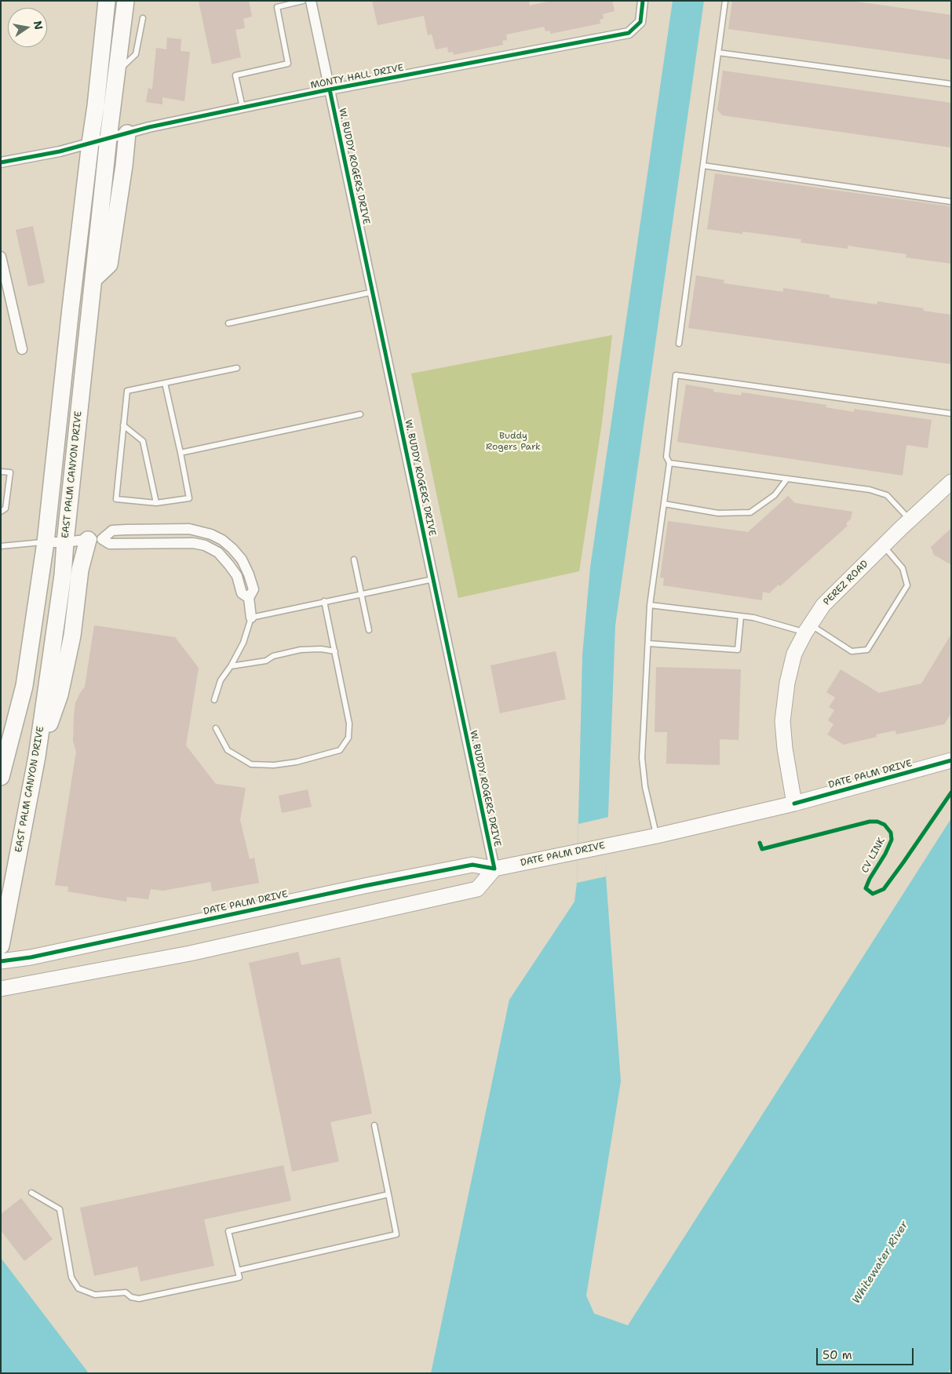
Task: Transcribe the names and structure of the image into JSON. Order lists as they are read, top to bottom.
{
  "streets": {
    "main road": ["EAST PALM CANYON DRIVE", "PEREZ ROAD", "DATE PALM DRIVE"],
    "street": ["MONTY HALL DRIVE", "W. BUDDY ROGERS DRIVE"],
    "cycle path": ["CV LINK"]
  },
  "crossings": [
    ["MONTY HALL DRIVE", "W. BUDDY ROGERS DRIVE"],
    ["MONTY HALL DRIVE", "EAST PALM CANYON DRIVE"],
    ["W. BUDDY ROGERS DRIVE", "DATE PALM DRIVE"],
    ["PEREZ ROAD", "DATE PALM DRIVE"]
  ],
  "water": ["Whitewater River"],
  "parks": ["Buddy Rogers Park"],
  "scale_bar": "50 m",
  "north": "right"
}
